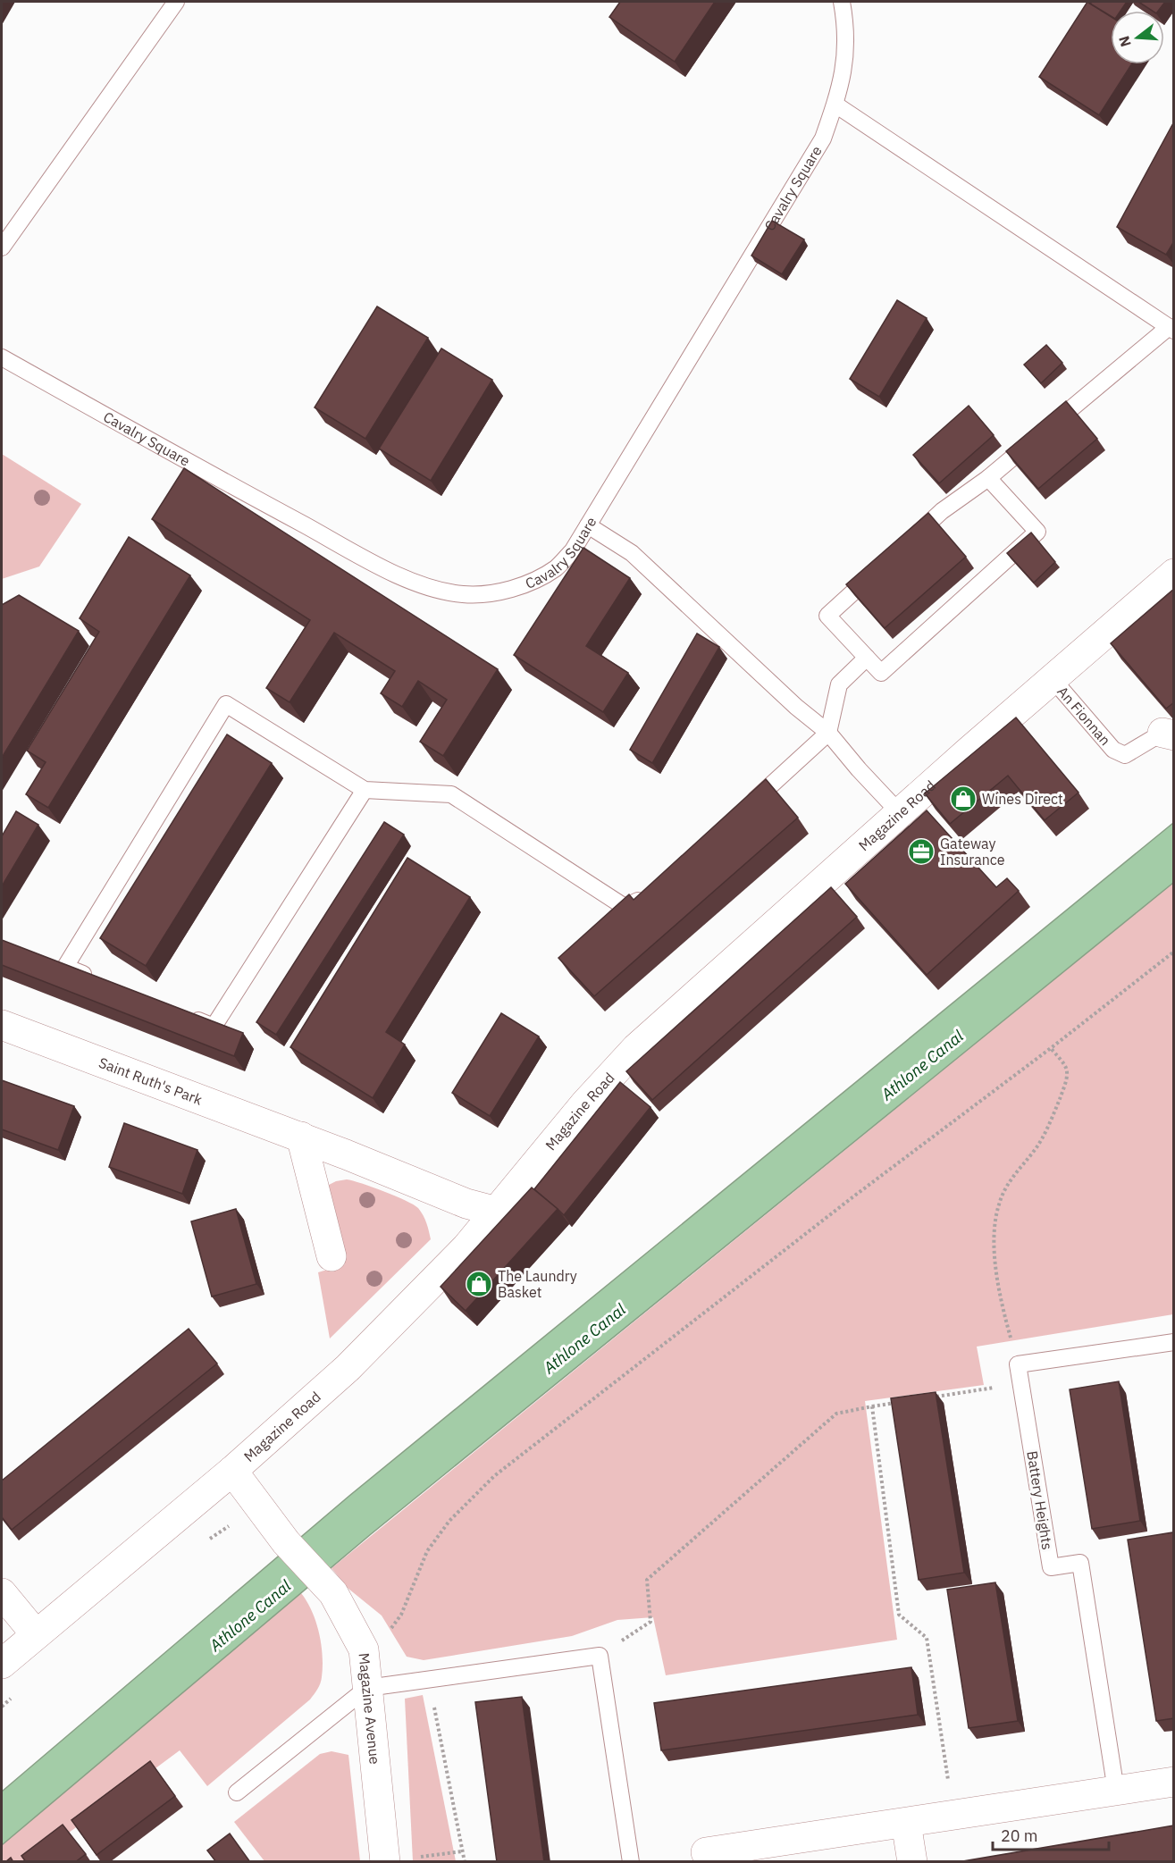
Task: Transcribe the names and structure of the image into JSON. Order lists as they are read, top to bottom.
{
  "streets": {
    "street": ["Magazine Road", "Saint Ruth's Park", "Magazine Avenue"],
    "lane": ["Cavalry Square", "An Fionnan", "Battery Heights"]
  },
  "crossings": [
    ["An Fionnan", "Magazine Road"],
    ["Magazine Road", "Saint Ruth's Park"],
    ["Magazine Road", "Magazine Avenue"]
  ],
  "water": ["Athlone Canal"],
  "places": {
    "shop": ["Wines Direct", "The Laundry Basket"],
    "office": ["Gateway Insurance"]
  },
  "scale_bar": "20 m",
  "north": "left"
}
